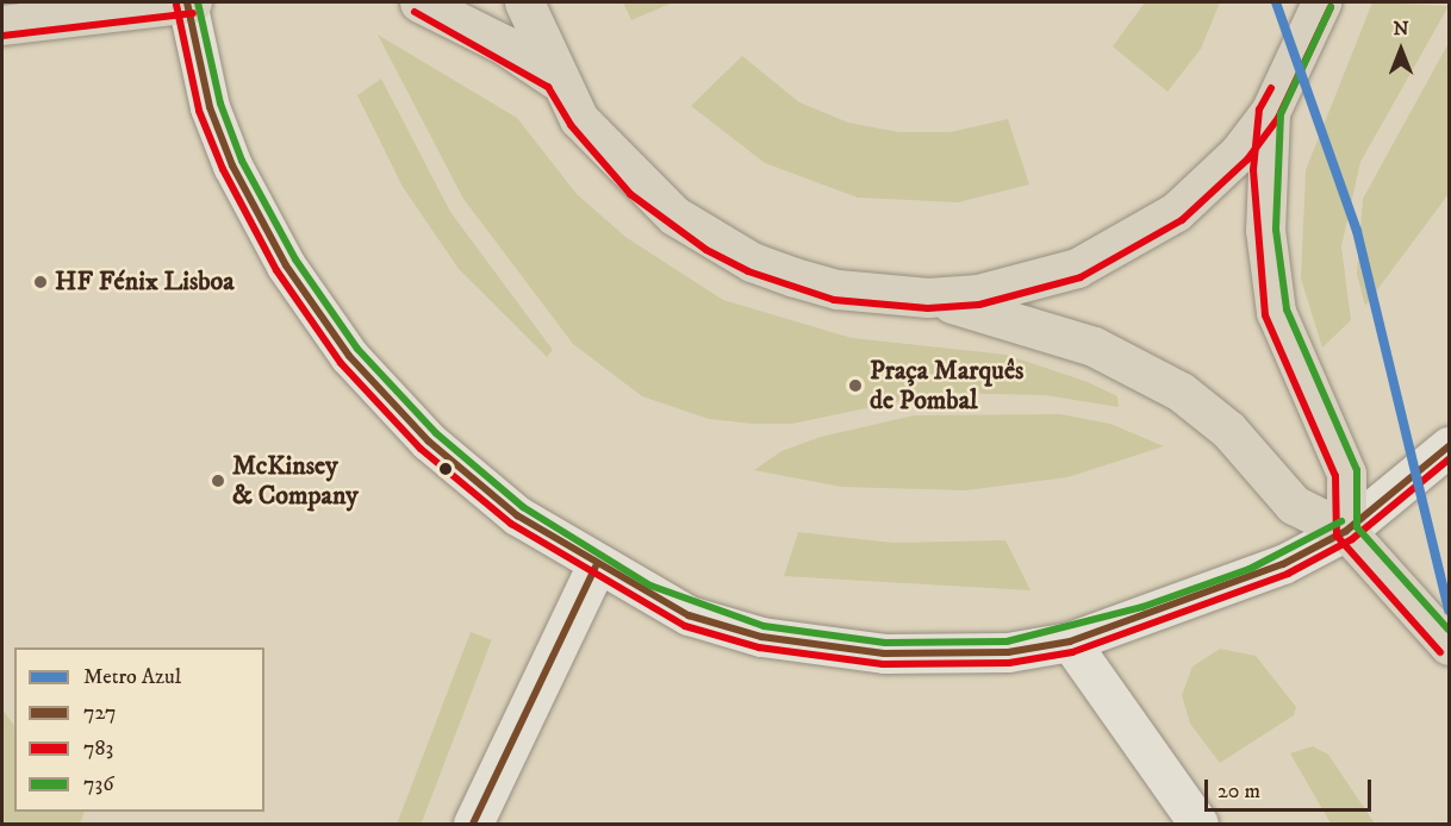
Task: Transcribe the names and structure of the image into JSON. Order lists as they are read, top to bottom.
{
  "places": ["HF Fénix Lisboa", "Praça Marquês de Pombal", "McKinsey & Company"],
  "lines": [
    "metro line Azul",
    "transit line 727",
    "transit line 736",
    "transit line 783"
  ],
  "legend": [
    "Metro Azul",
    "727",
    "783",
    "736"
  ],
  "scale_bar": "20 m",
  "north": "top"
}
